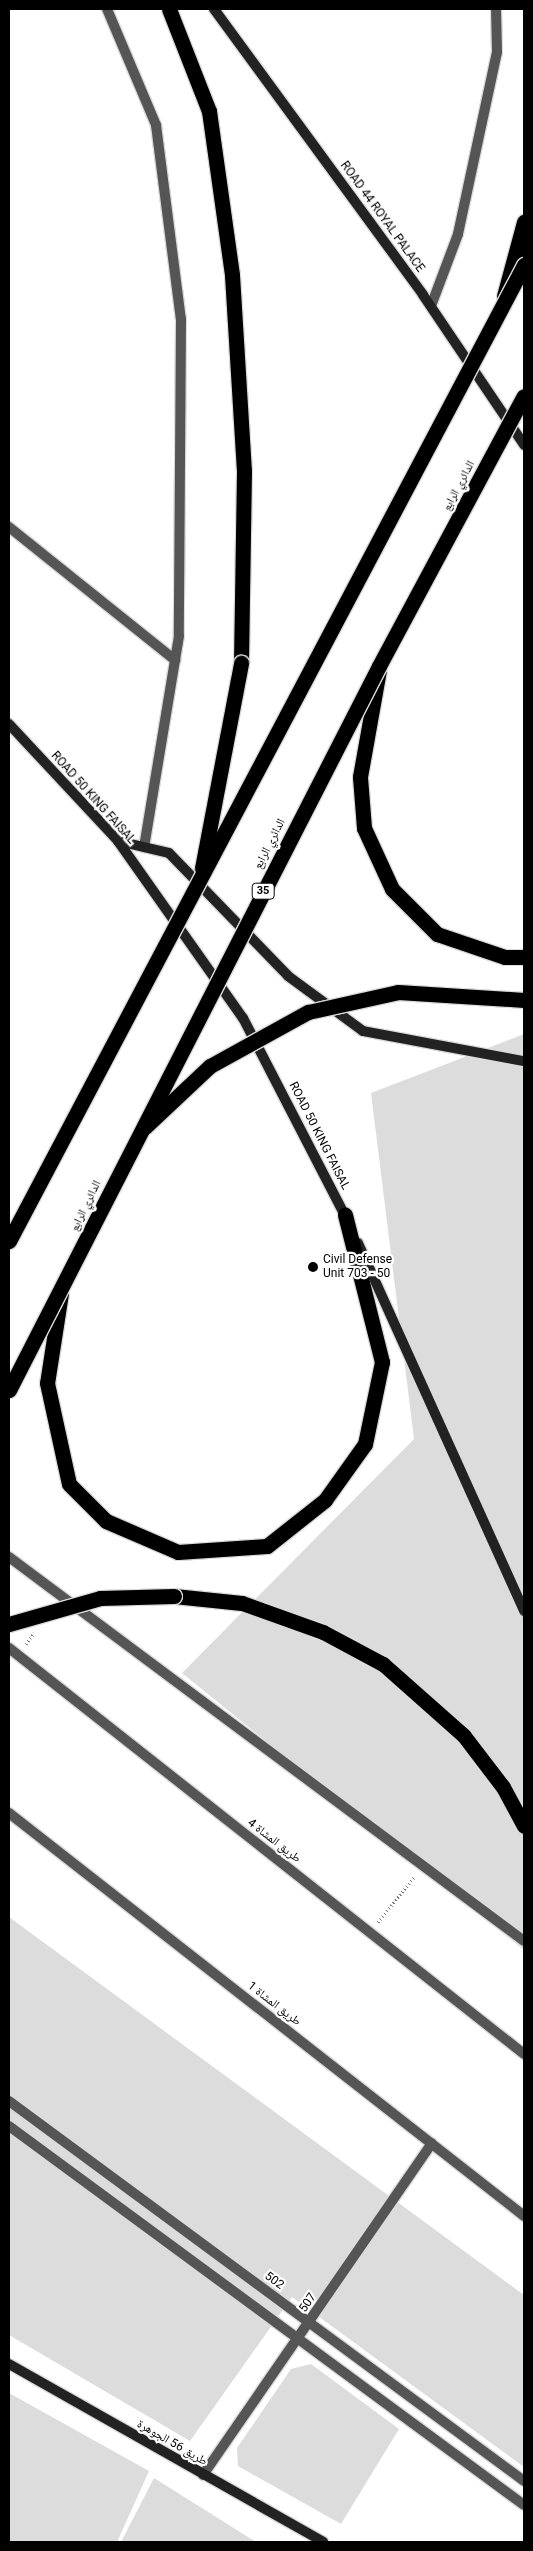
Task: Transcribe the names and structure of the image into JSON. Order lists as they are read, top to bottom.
{
  "streets": {
    "highway": ["الدائري الرابع", "35"],
    "main road": ["ROAD 44 ROYAL PALACE", "ROAD 50 KING FAISAL", "طريق 56 الجوهرة"],
    "street": [
      "طريق المشاة 4",
      "طريق المشاة 1",
      "502",
      "507"
    ]
  },
  "crossings": [
    ["طريق المشاة 1", "507"],
    ["502", "507"],
    ["507", "طريق 56 الجوهرة"]
  ],
  "places": ["Civil Defense Unit 703 - 50"]
}
